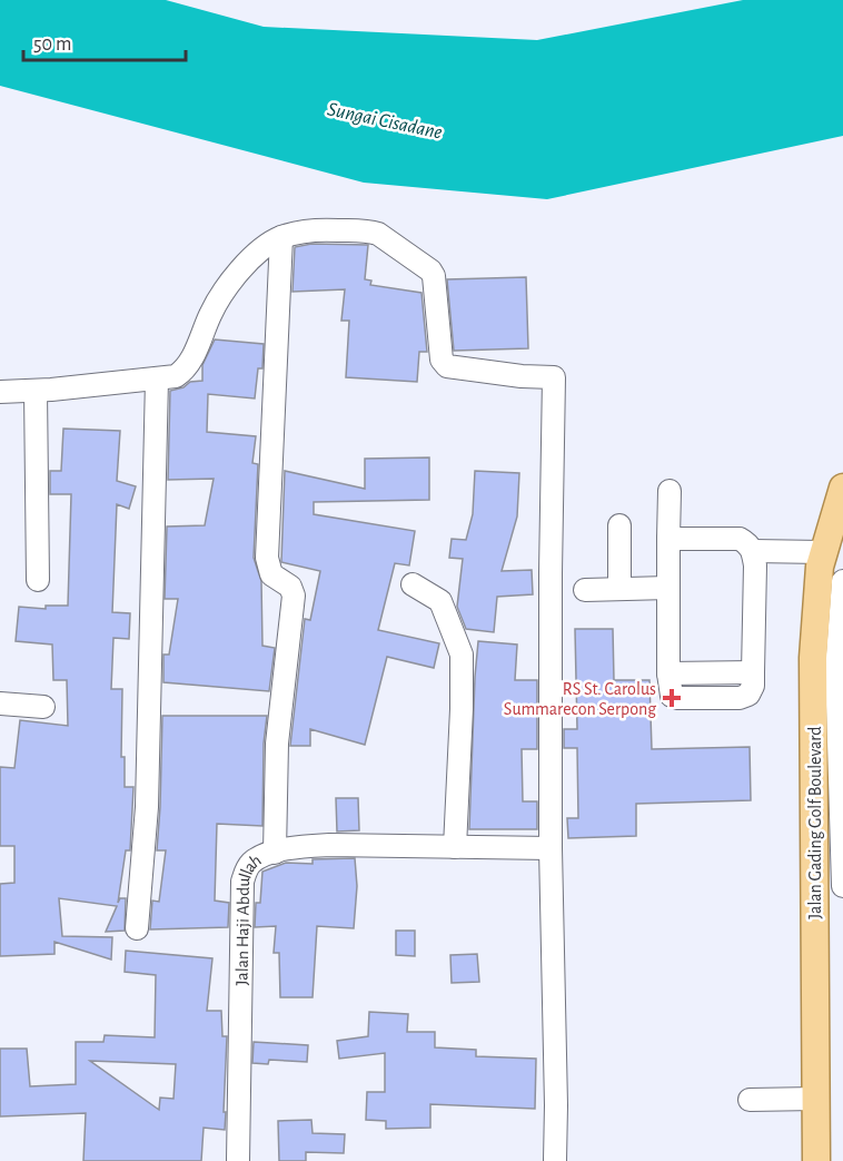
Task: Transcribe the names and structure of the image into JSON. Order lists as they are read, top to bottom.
{
  "streets": {
    "main road": ["Jalan Gading Golf Boulevard"],
    "street": ["Jalan Haji Abdullah"]
  },
  "water": ["Sungai Cisadane"],
  "places": {
    "health": ["RS St. Carolus Summarecon Serpong"]
  },
  "scale_bar": "50 m"
}
